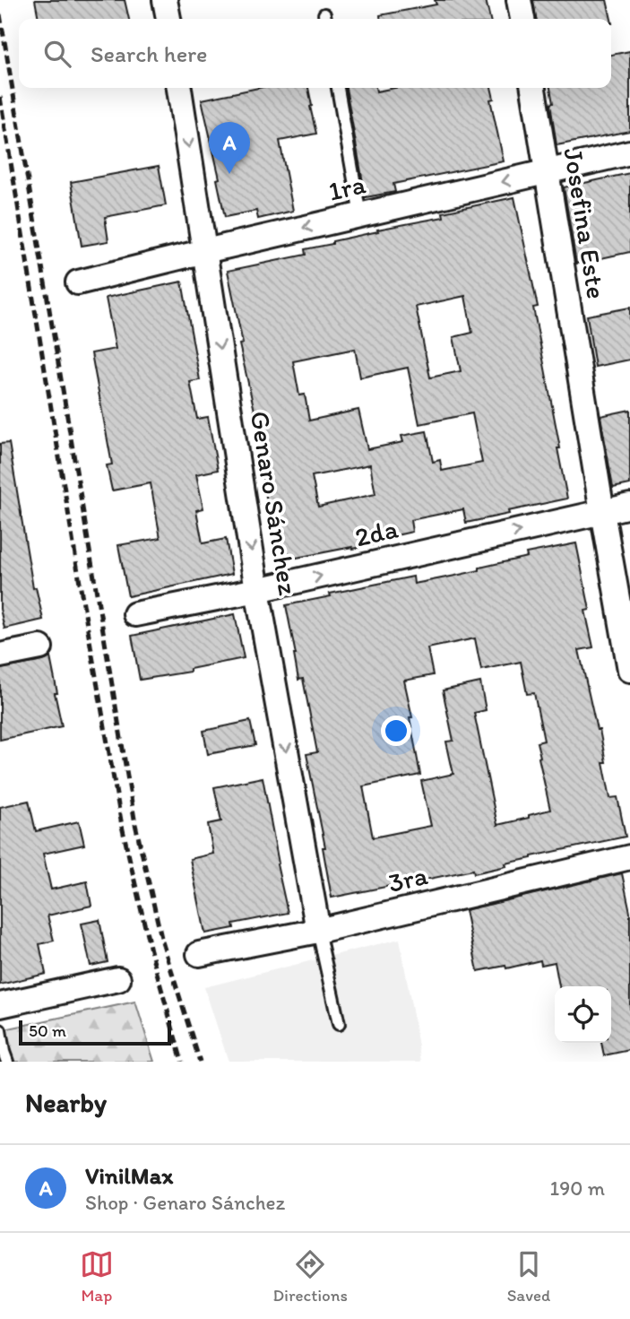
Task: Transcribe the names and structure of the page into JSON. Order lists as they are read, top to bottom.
{
  "streets": {
    "street": [
      "1ra",
      "Josefina Este",
      "Genaro Sánchez",
      "2da",
      "3ra"
    ]
  },
  "crossings": [
    ["1ra", "Josefina Este"],
    ["1ra", "Genaro Sánchez"],
    ["Josefina Este", "2da"],
    ["Genaro Sánchez", "2da"],
    ["Genaro Sánchez", "3ra"]
  ],
  "one_way": ["1ra", "Genaro Sánchez", "2da"],
  "scale_bar": "50 m",
  "page": {
    "search": "Search here",
    "pins": "A",
    "scale": "50 m",
    "heading": "Nearby",
    "list": [
      {
        "mark": "A",
        "name": "VinilMax",
        "note": "Shop · Genaro Sánchez",
        "value": "190 m"
      }
    ],
    "nav": ["Map", "Directions", "Saved"]
  }
}
